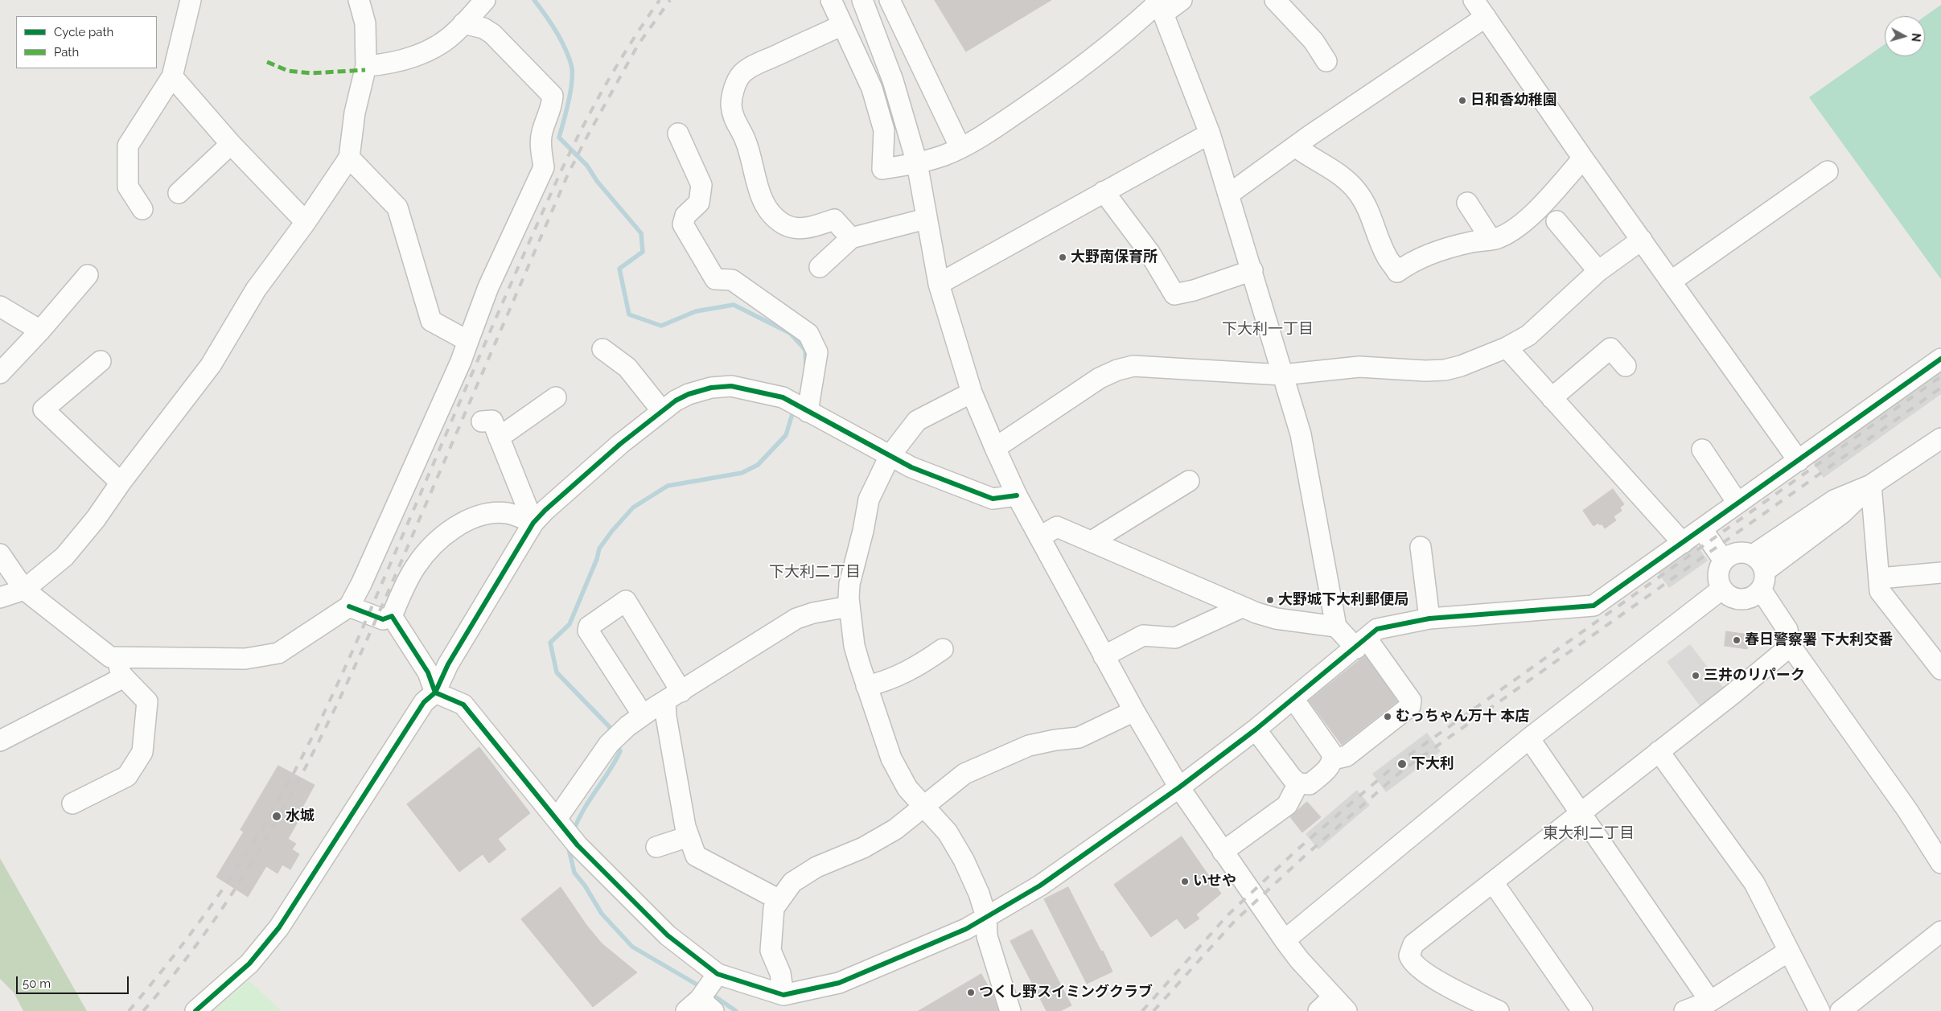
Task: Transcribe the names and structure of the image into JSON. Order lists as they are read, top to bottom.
{
  "districts": ["下大利一丁目", "下大利二丁目", "東大利二丁目"],
  "places": [
    "日和香幼稚園",
    "大野南保育所",
    "大野城下大利郵便局",
    "春日警察署 下大利交番",
    "三井のリパーク",
    "むっちゃん万十 本店",
    "下大利",
    "水城",
    "いせや",
    "つくし野スイミングクラブ"
  ],
  "legend": ["Cycle path", "Path"],
  "scale_bar": "50 m",
  "north": "right"
}
